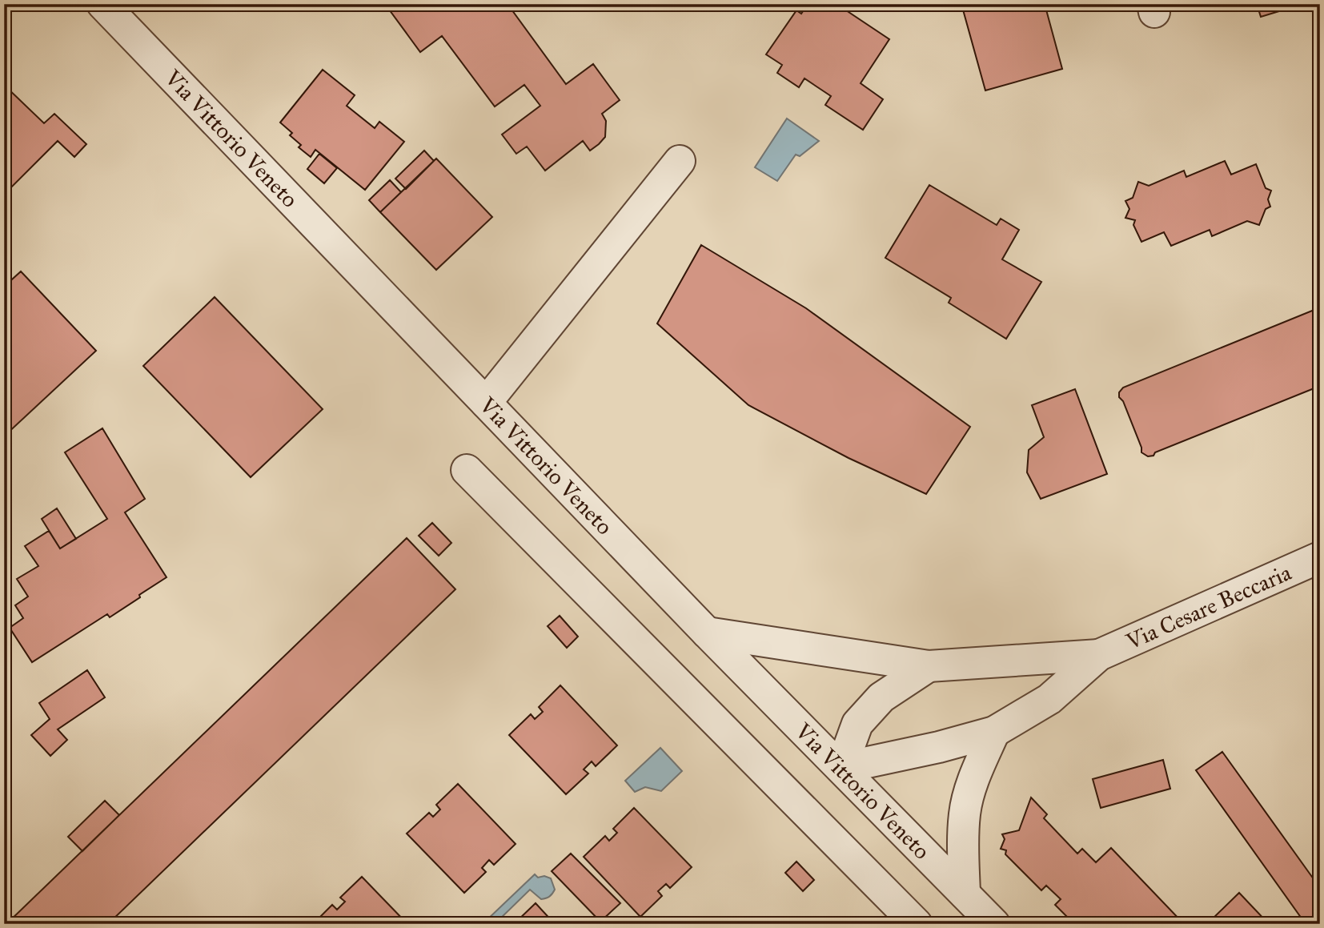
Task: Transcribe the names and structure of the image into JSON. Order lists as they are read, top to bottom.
{
  "streets": {
    "street": ["Via Vittorio Veneto", "Via Cesare Beccaria"]
  },
  "crossings": [
    ["Via Vittorio Veneto", "Via Cesare Beccaria"]
  ]
}
